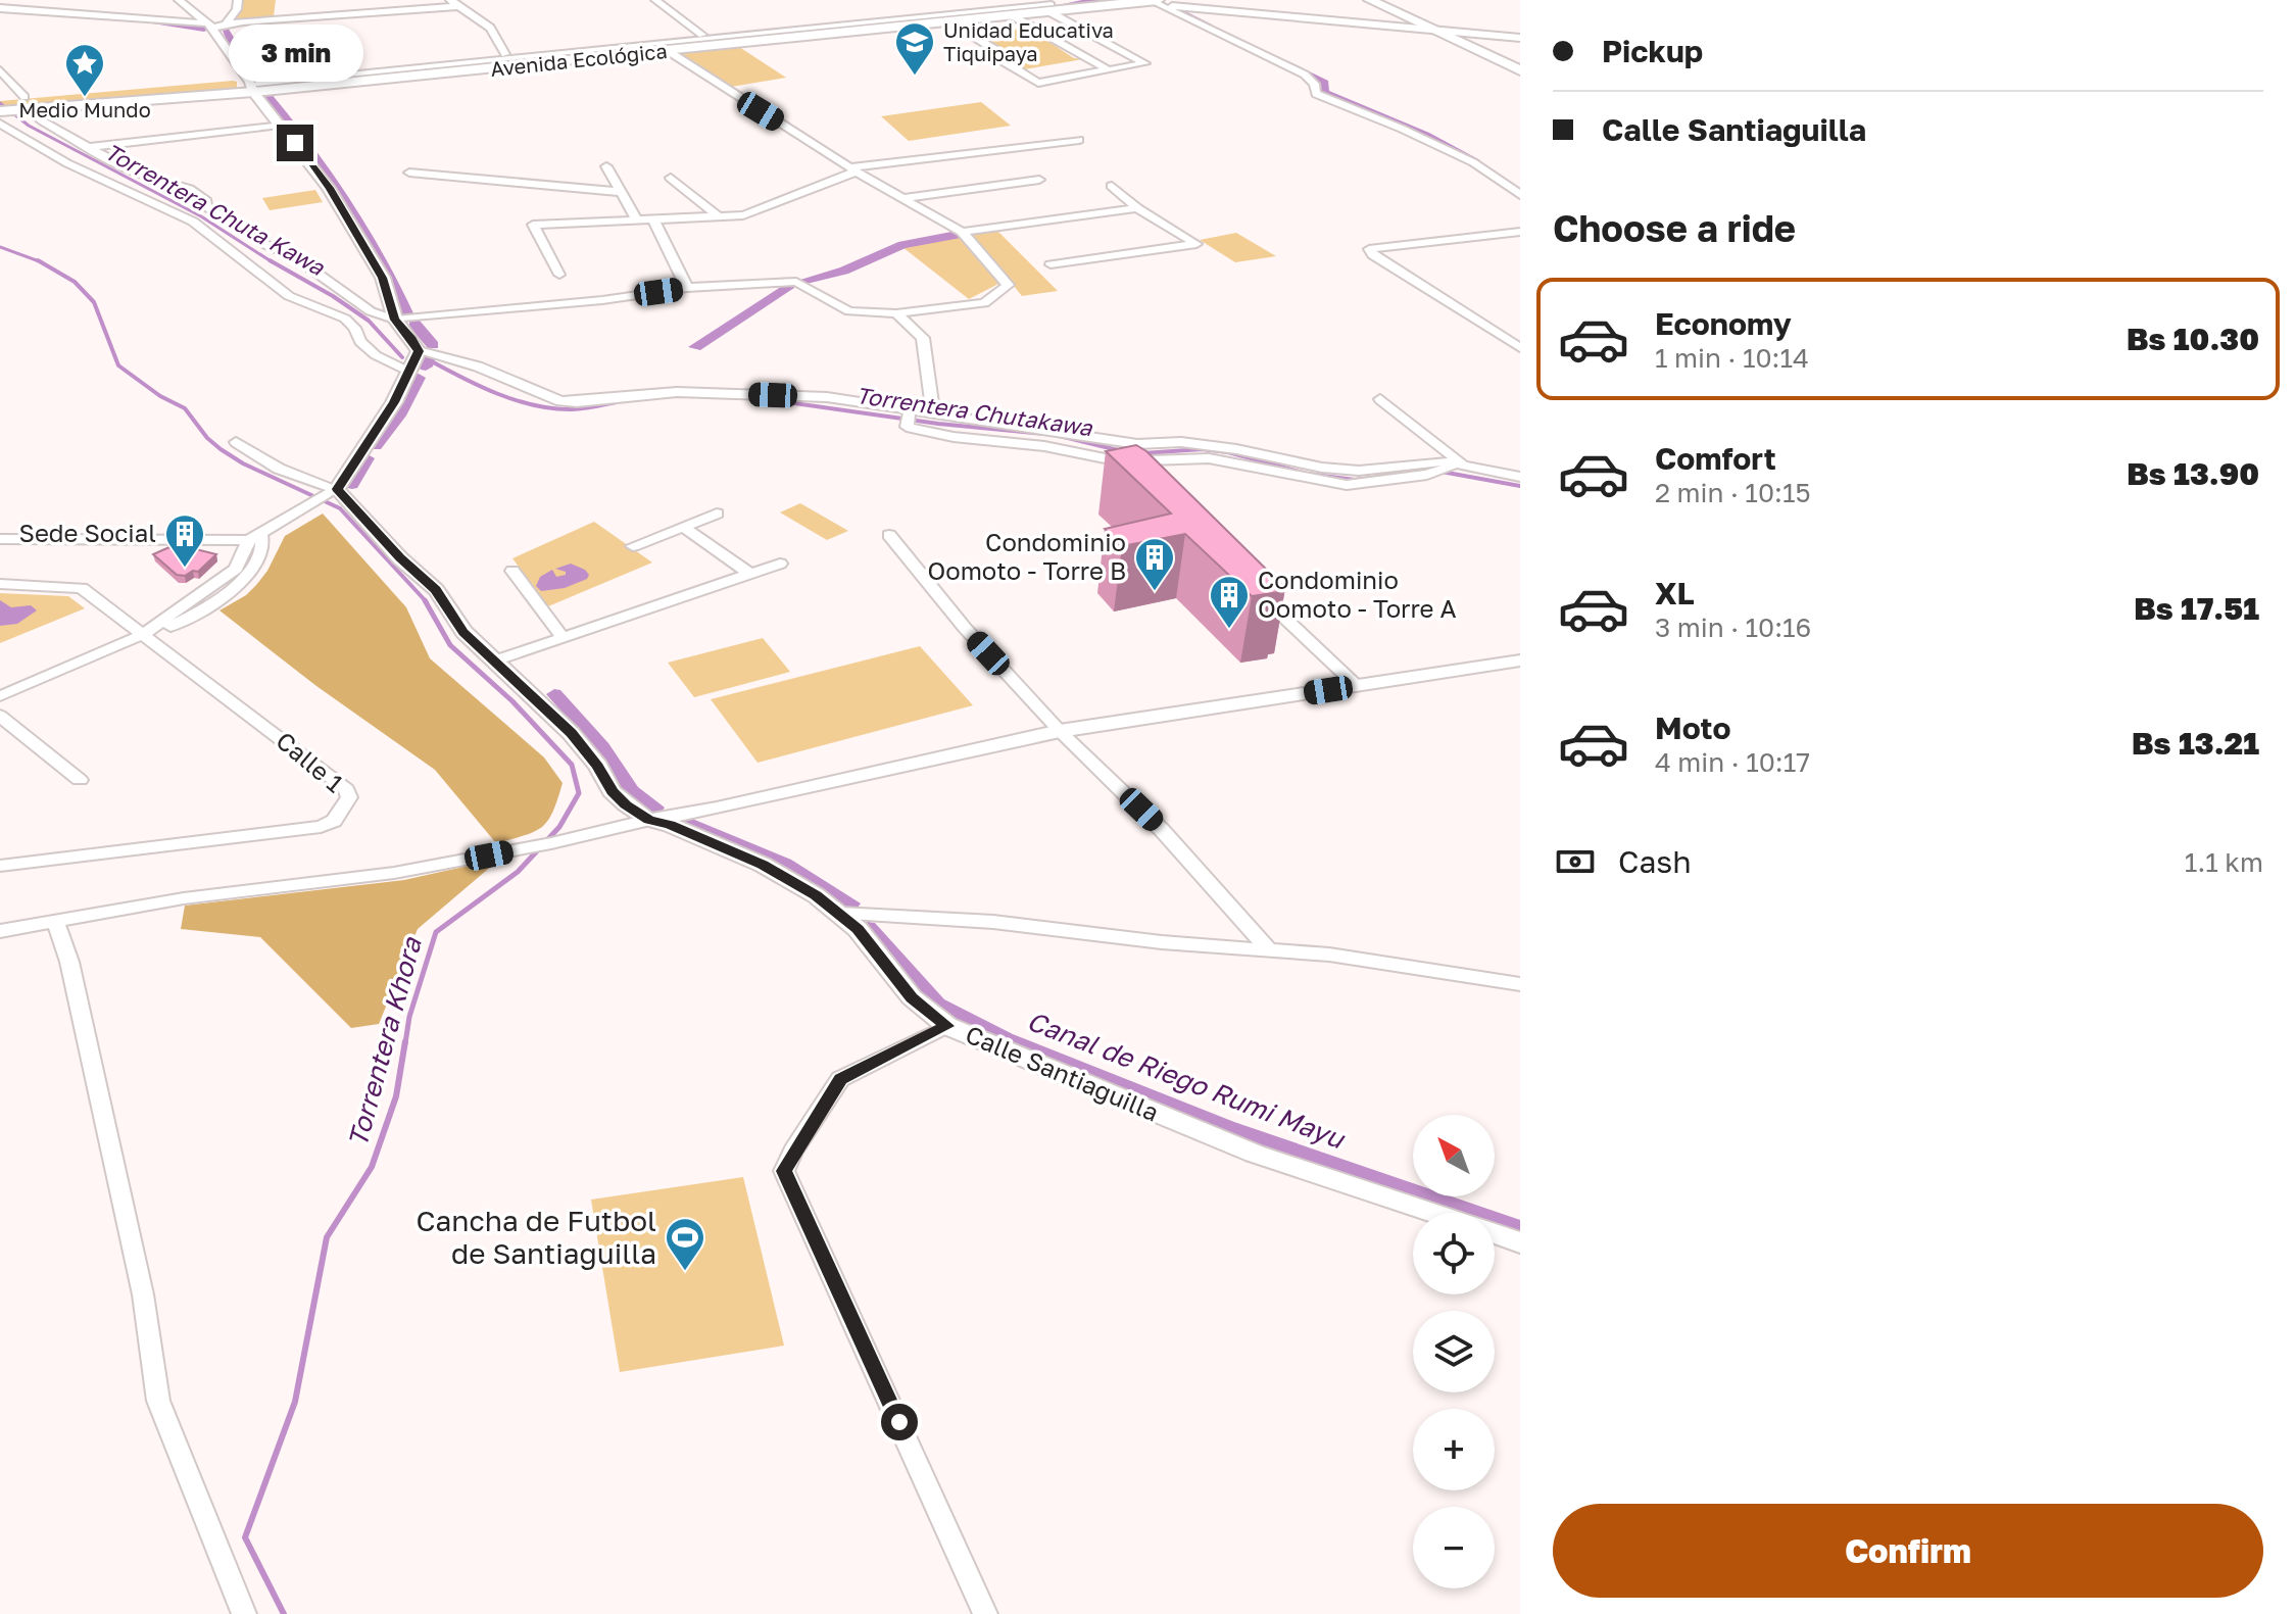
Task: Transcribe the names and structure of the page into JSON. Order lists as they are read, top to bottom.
{
  "streets": {
    "main road": ["Avenida Ecológica"],
    "street": ["Calle 1", "Calle Santiaguilla"]
  },
  "water": [
    "Torrentera Chuta Kawa",
    "Torrentera Chutakawa",
    "Torrentera Khora",
    "Canal de Riego Rumi Mayu"
  ],
  "places": {
    "school or university": ["Unidad Educativa Tiquipaya"],
    "place": ["Medio Mundo"],
    "building": ["Sede Social", "Condominio Oomoto - Torre B", "Condominio Oomoto - Torre A"],
    "sports": ["Cancha de Futbol de Santiaguilla"]
  },
  "north": "top left",
  "page": {
    "banner": ["Pickup", "Calle Santiaguilla"],
    "bubble": "3 min",
    "heading": "Choose a ride",
    "list": [
      {
        "name": "Economy",
        "note": "1 min · 10:14",
        "value": "Bs 10.30"
      },
      {
        "name": "Comfort",
        "note": "2 min · 10:15",
        "value": "Bs 13.90"
      },
      {
        "name": "XL",
        "note": "3 min · 10:16",
        "value": "Bs 17.51"
      },
      {
        "name": "Moto",
        "note": "4 min · 10:17",
        "value": "Bs 13.21"
      }
    ],
    "pay": ["Cash", "1.1 km"],
    "map_buttons": ["+", "−"],
    "buttons": "Confirm"
  }
}
